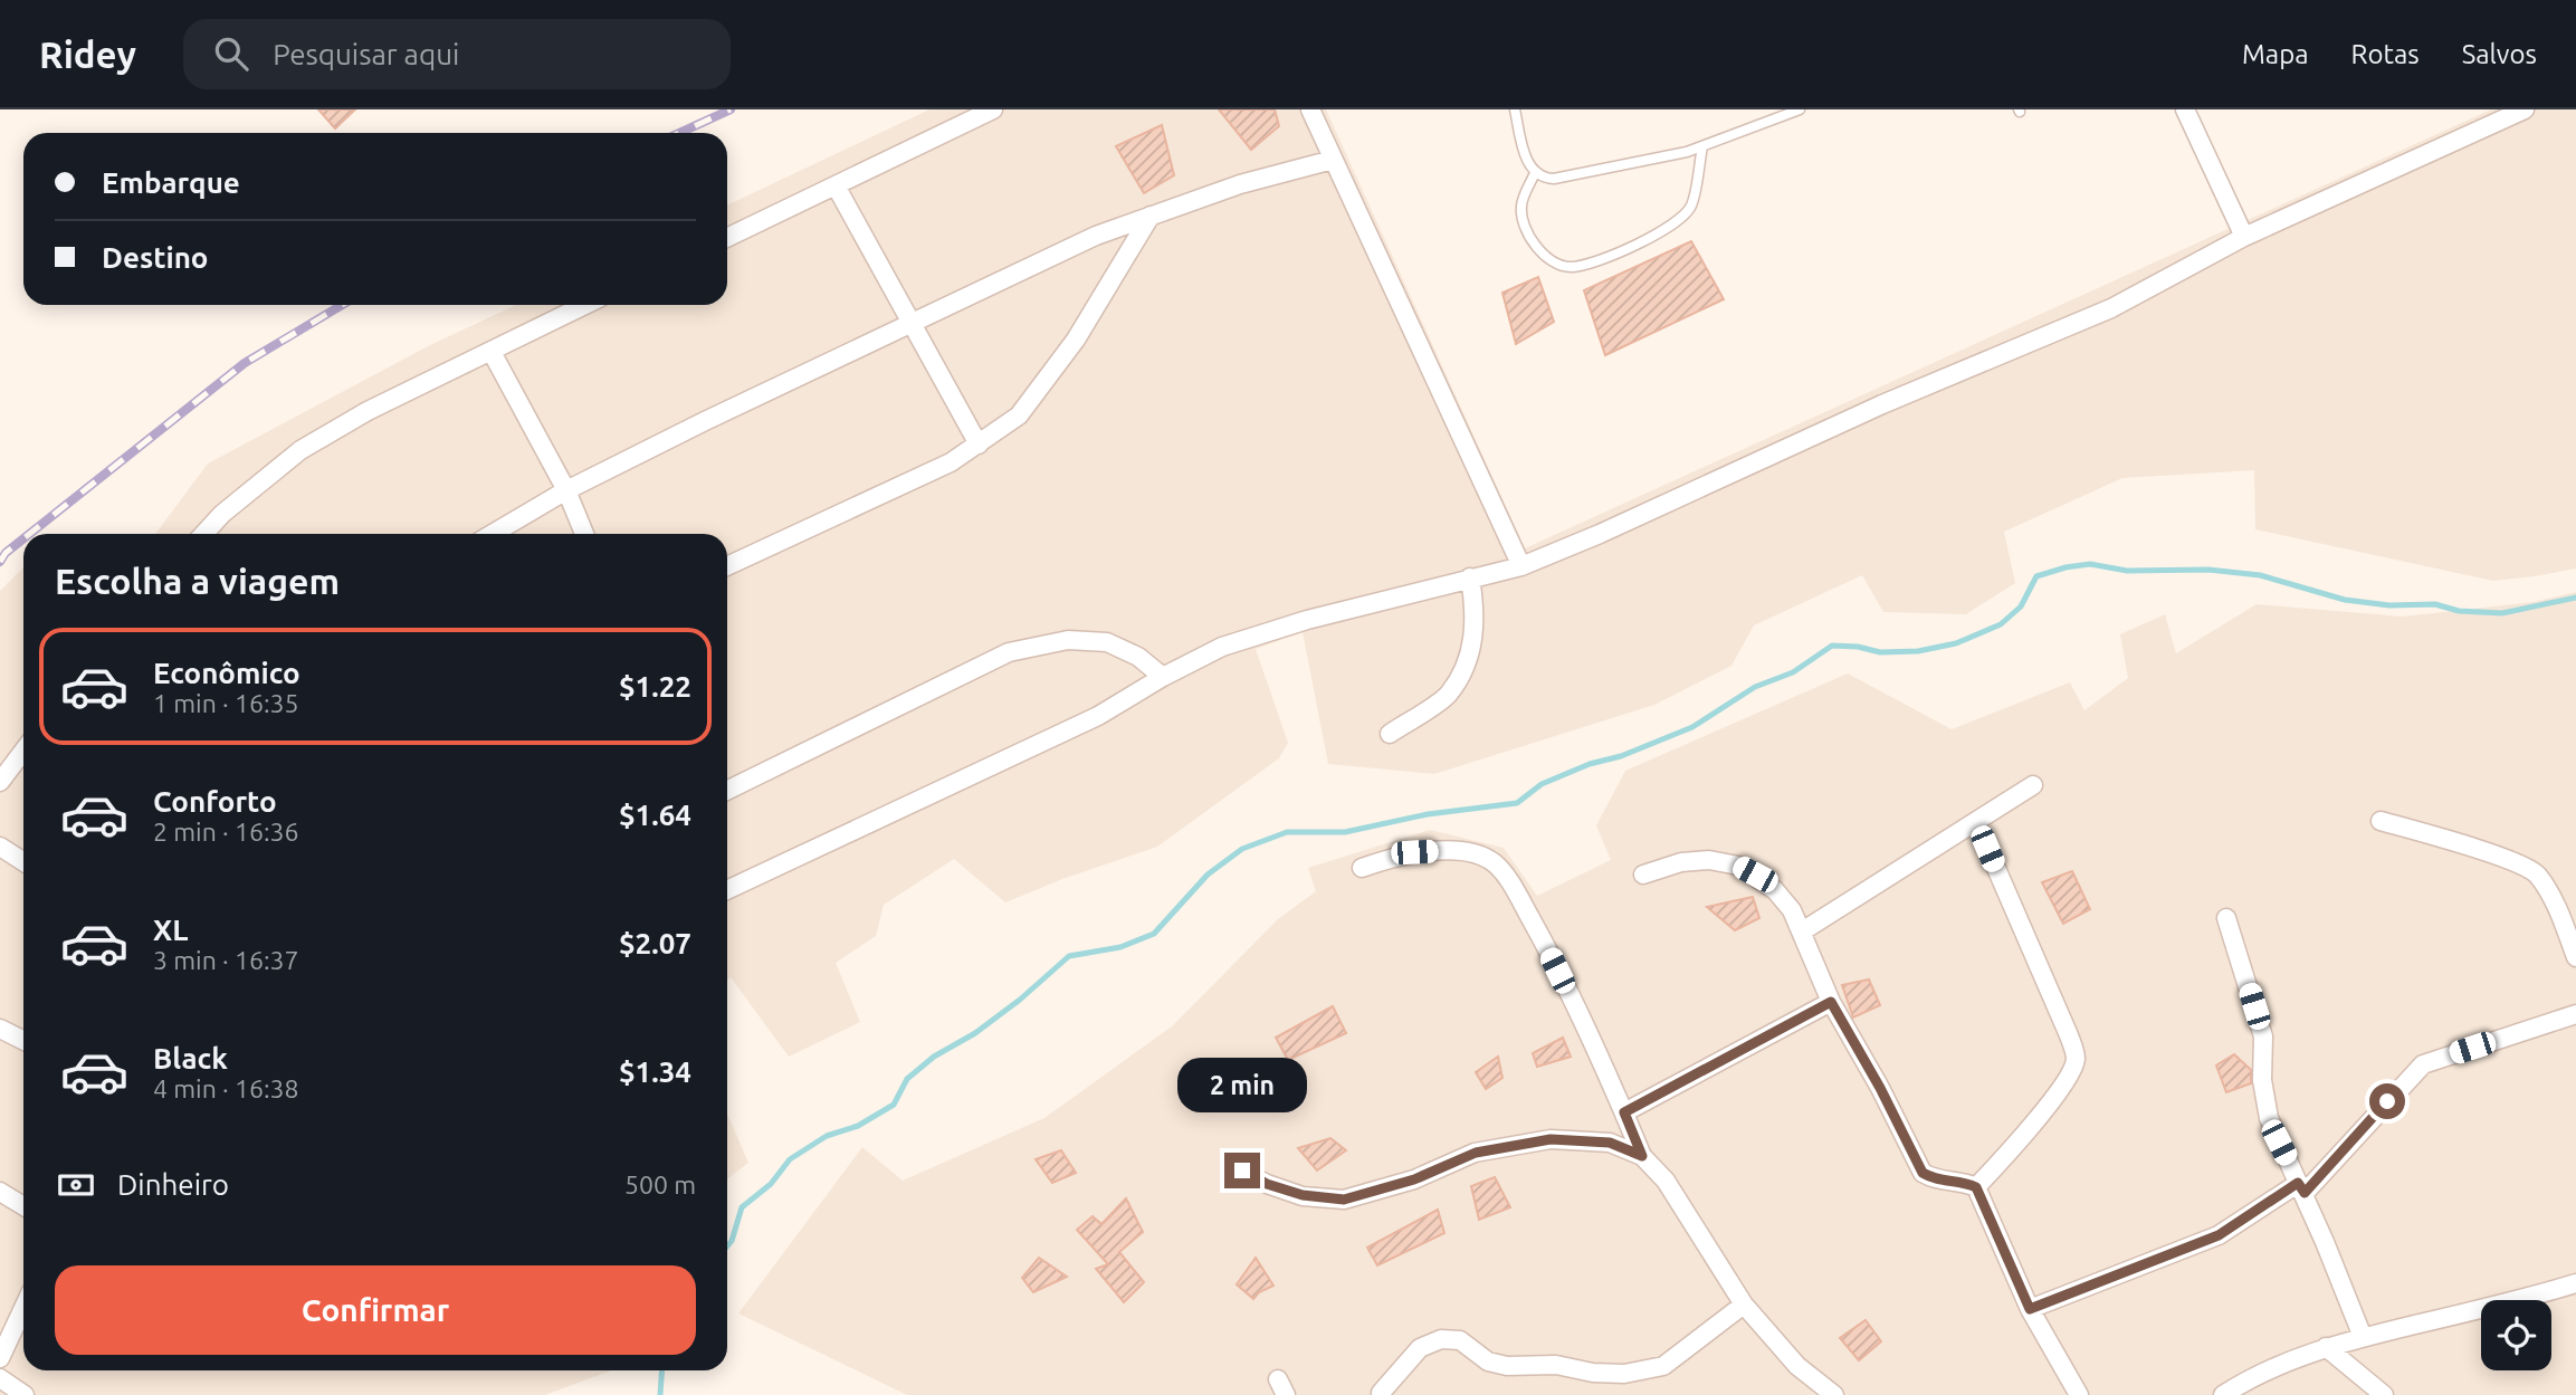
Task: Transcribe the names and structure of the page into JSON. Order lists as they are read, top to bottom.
{
  "page": {
    "header": "Ridey",
    "search": "Pesquisar aqui",
    "nav": ["Mapa", "Rotas", "Salvos"],
    "banner": ["Embarque", "Destino"],
    "heading": "Escolha a viagem",
    "list": [
      {
        "name": "Econômico",
        "note": "1 min · 16:35",
        "value": "$1.22"
      },
      {
        "name": "Conforto",
        "note": "2 min · 16:36",
        "value": "$1.64"
      },
      {
        "name": "XL",
        "note": "3 min · 16:37",
        "value": "$2.07"
      },
      {
        "name": "Black",
        "note": "4 min · 16:38",
        "value": "$1.34"
      }
    ],
    "bubble": "2 min",
    "pay": ["Dinheiro", "500 m"],
    "buttons": "Confirmar"
  }
}
